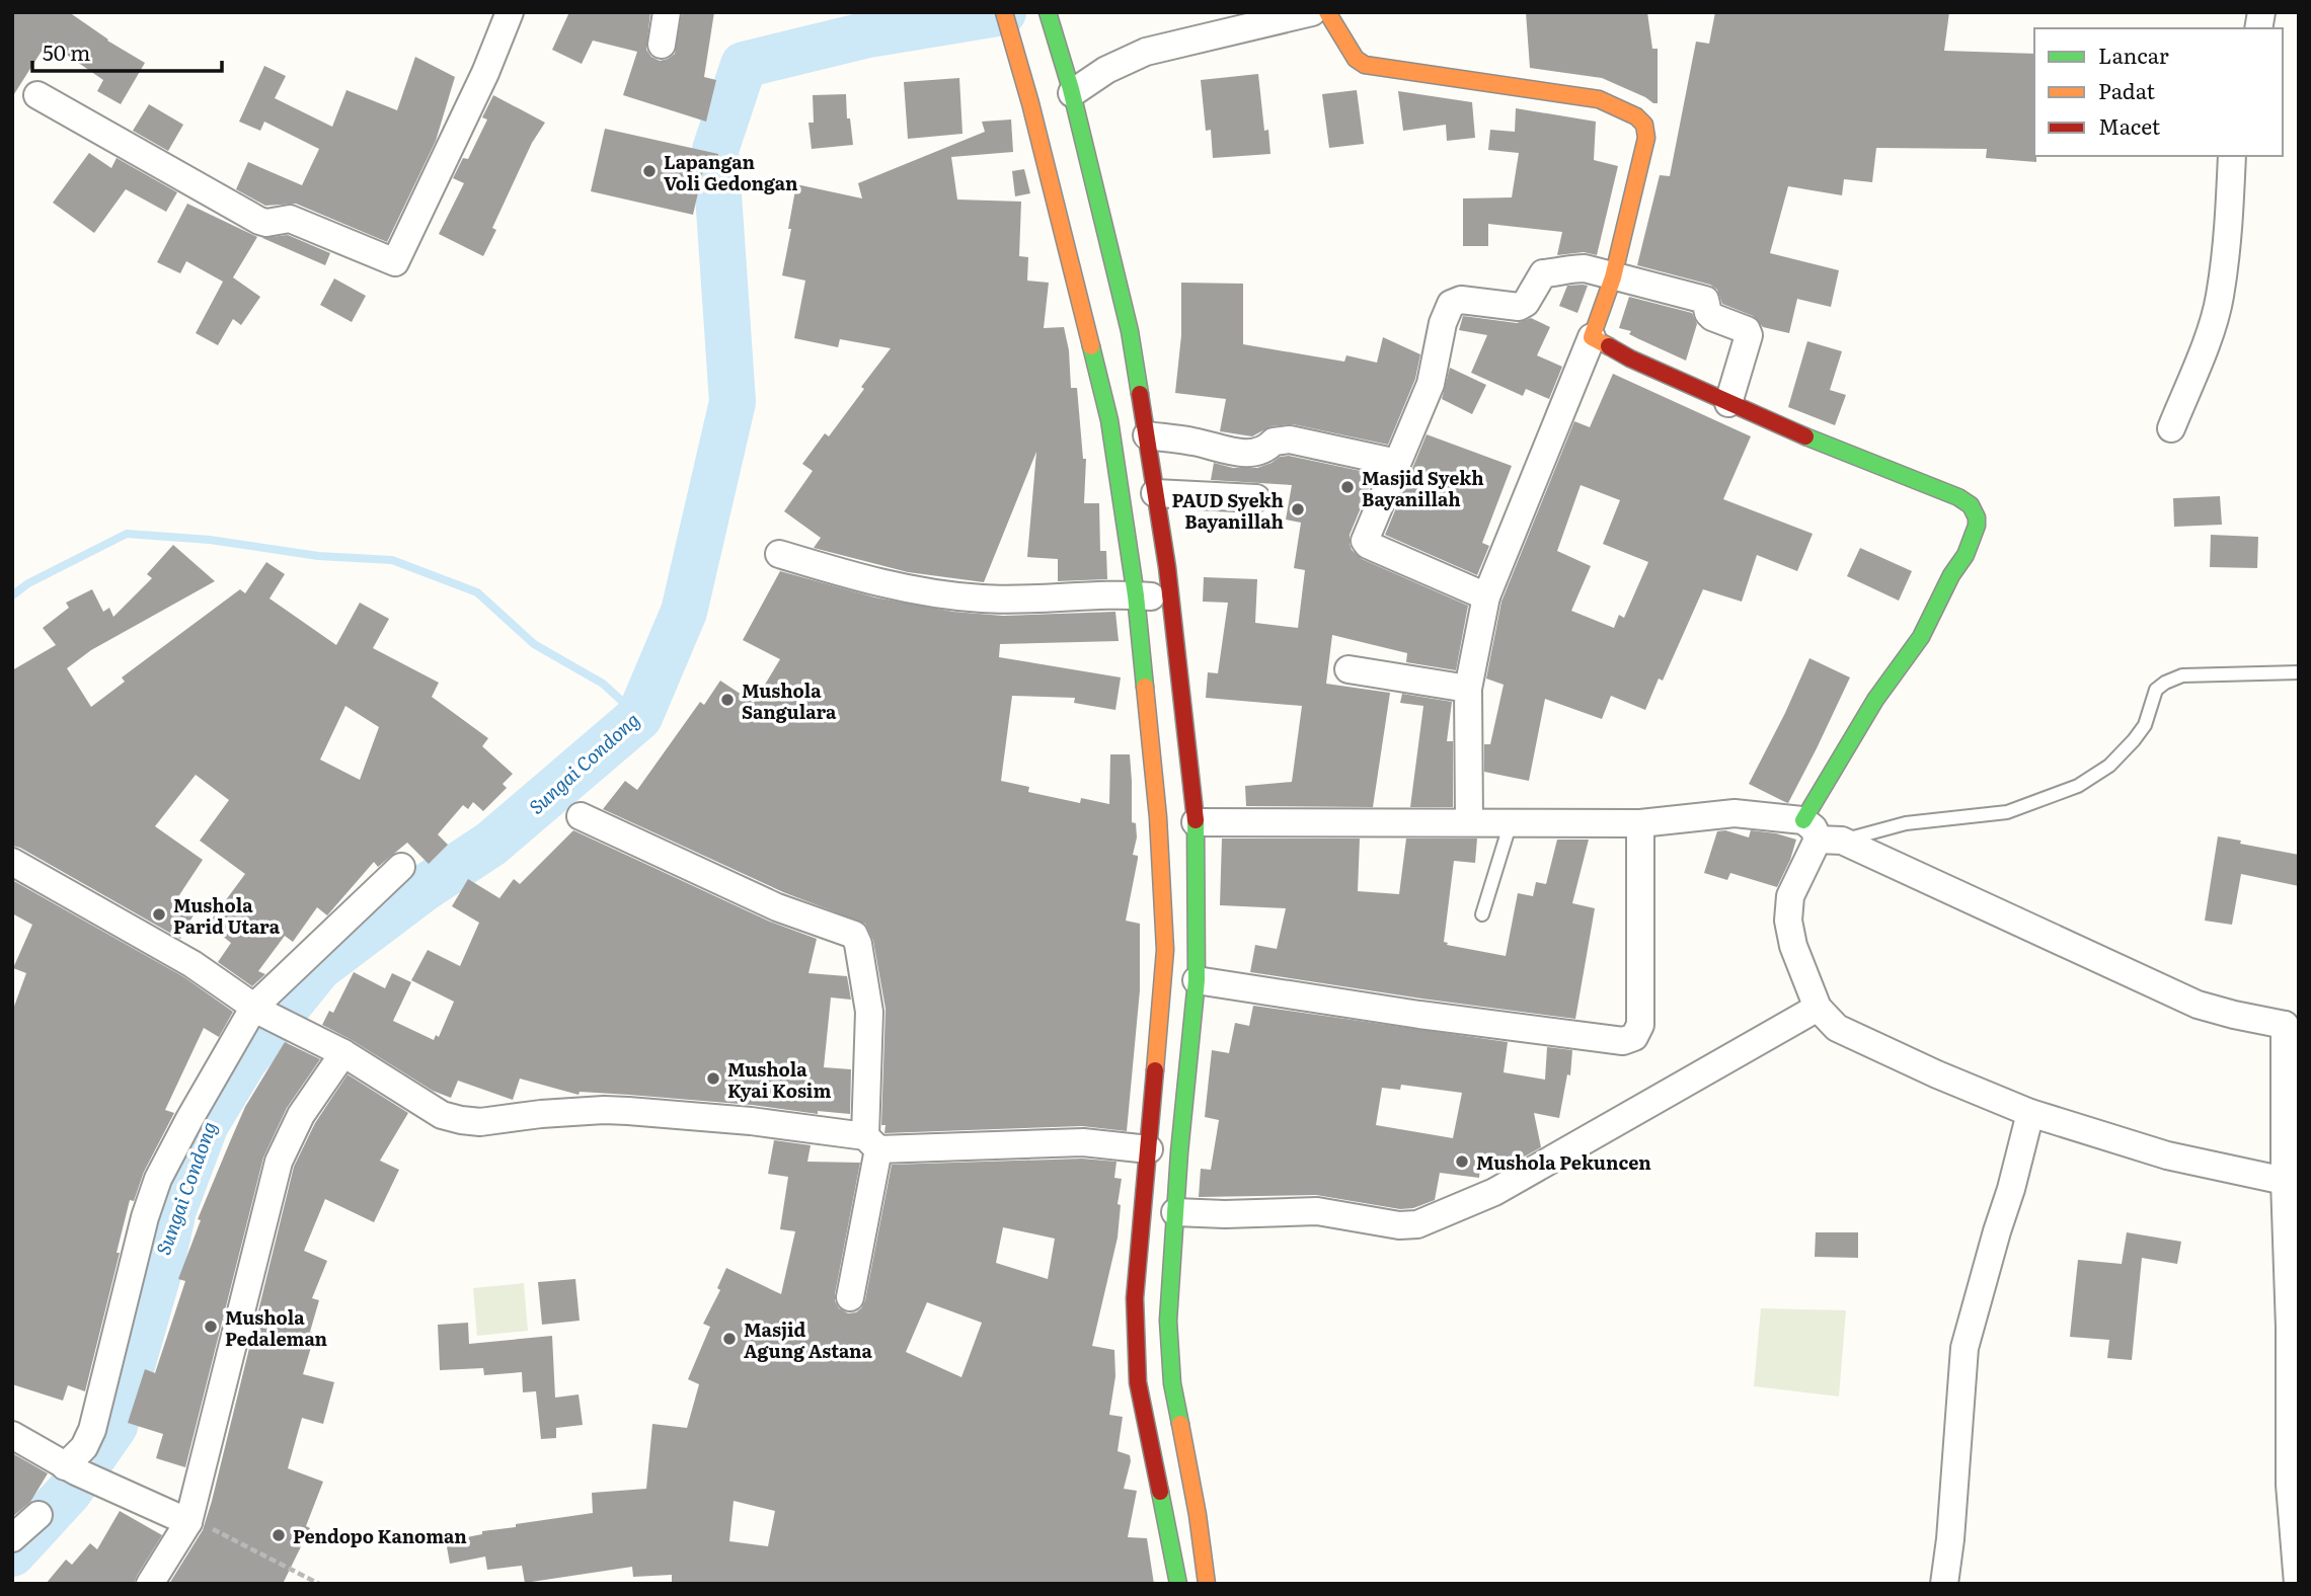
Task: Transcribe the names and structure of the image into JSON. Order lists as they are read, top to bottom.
{
  "water": ["Sungai Condong"],
  "places": [
    "Lapangan Voli Gedongan",
    "Masjid Syekh Bayanillah",
    "PAUD Syekh Bayanillah",
    "Mushola Sangulara",
    "Mushola Parid Utara",
    "Mushola Kyai Kosim",
    "Mushola Pekuncen",
    "Mushola Pedaleman",
    "Masjid Agung Astana",
    "Pendopo Kanoman"
  ],
  "legend": ["Lancar", "Padat", "Macet"],
  "scale_bar": "50 m"
}
